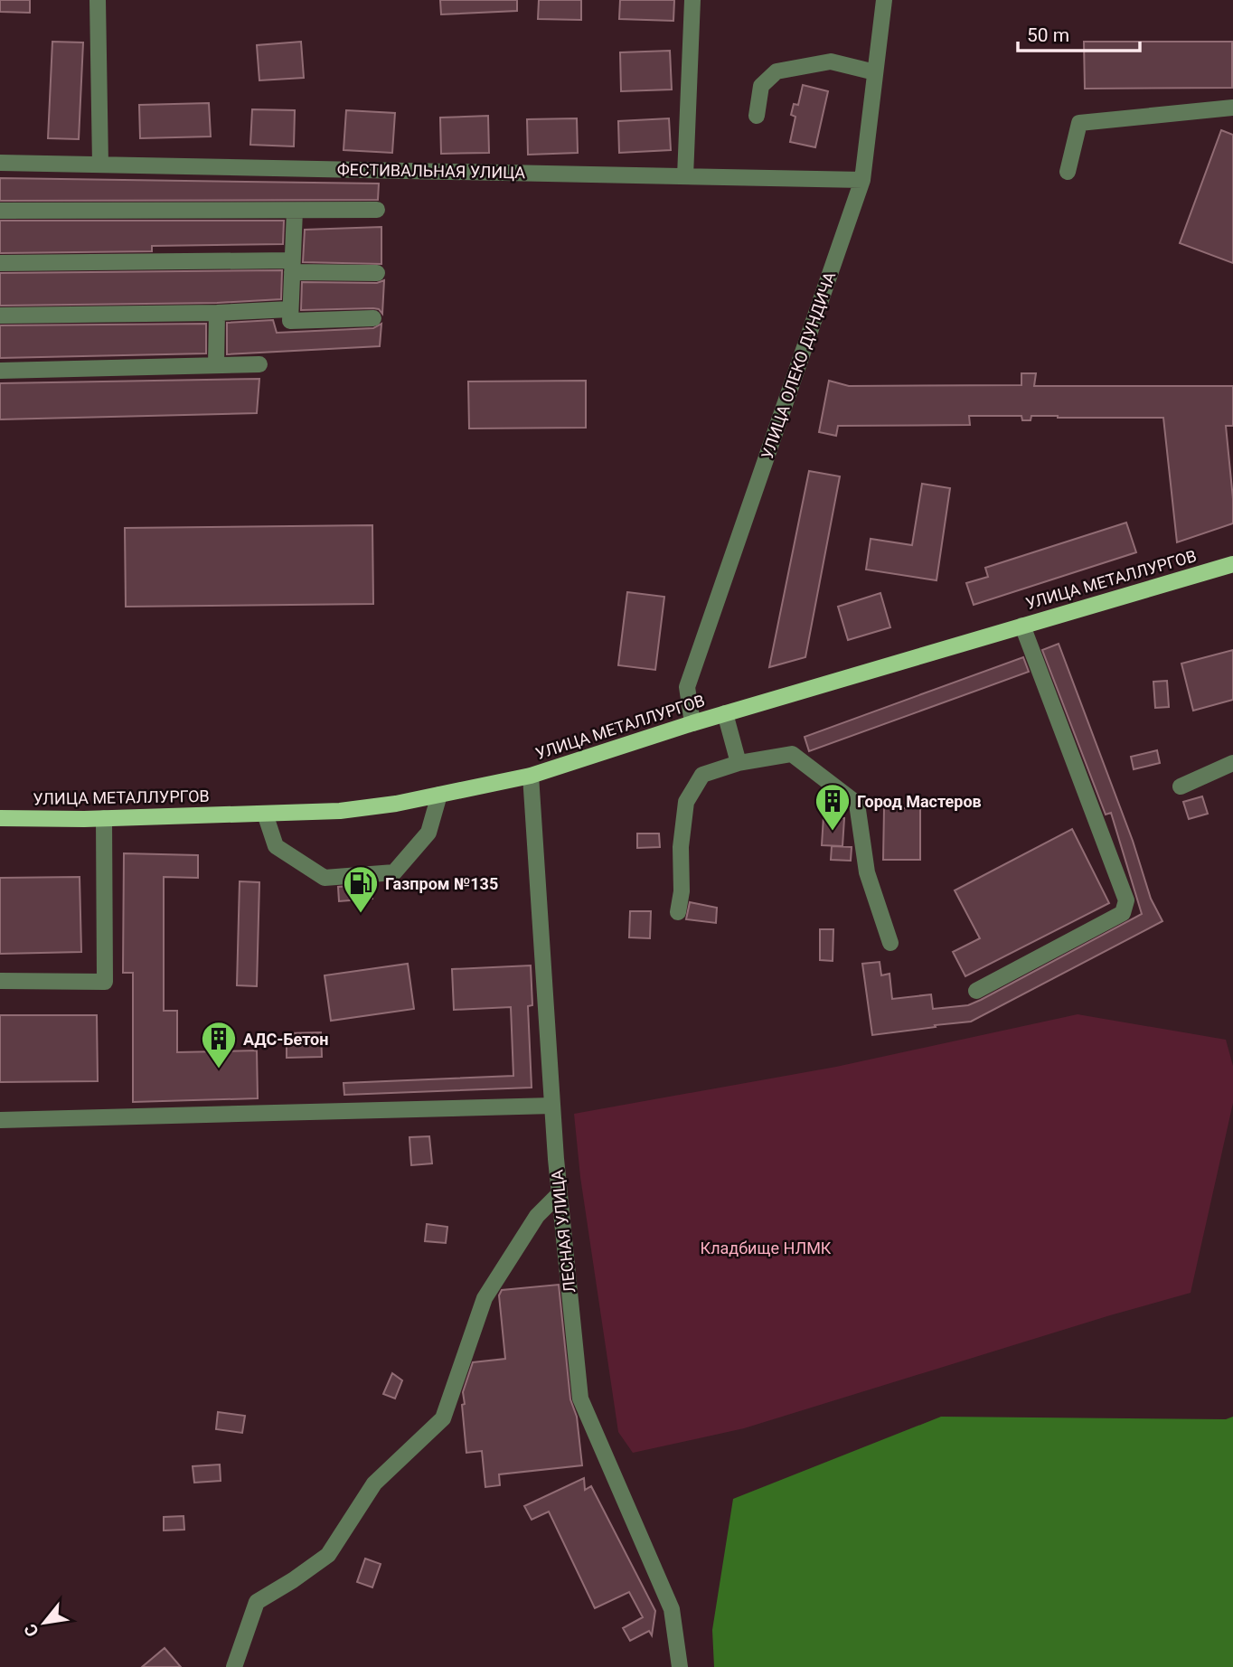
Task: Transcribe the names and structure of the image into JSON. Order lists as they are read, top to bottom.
{
  "streets": {
    "main road": ["УЛИЦА МЕТАЛЛУРГОВ"],
    "street": ["ФЕСТИВАЛЬНАЯ УЛИЦА", "УЛИЦА ОЛЕКО ДУНДИЧА", "ЛЕСНАЯ УЛИЦА"]
  },
  "crossings": [
    ["ФЕСТИВАЛЬНАЯ УЛИЦА", "УЛИЦА ОЛЕКО ДУНДИЧА"],
    ["УЛИЦА ОЛЕКО ДУНДИЧА", "УЛИЦА МЕТАЛЛУРГОВ"],
    ["УЛИЦА МЕТАЛЛУРГОВ", "ЛЕСНАЯ УЛИЦА"]
  ],
  "parks": ["Кладбище НЛМК"],
  "places": {
    "building": ["Город Мастеров", "АДС-Бетон"],
    "fuel station": ["Газпром №135"]
  },
  "scale_bar": "50 m",
  "north": "bottom left"
}
